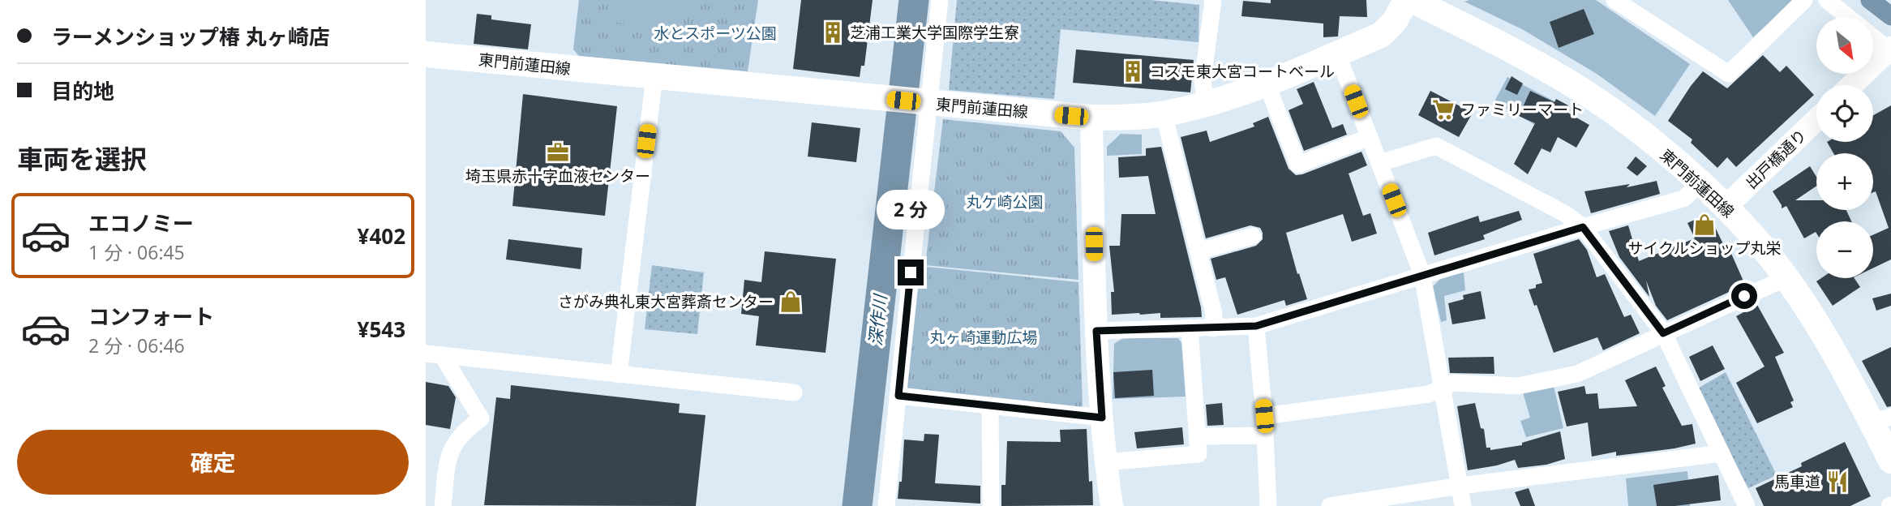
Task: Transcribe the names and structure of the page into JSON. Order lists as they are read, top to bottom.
{
  "streets": {
    "main road": ["東門前蓮田線"],
    "street": ["出戸橋通り"]
  },
  "crossings": [
    ["東門前蓮田線", "出戸橋通り"]
  ],
  "water": ["深作川"],
  "parks": ["水とスポーツ公園", "丸ケ崎公園", "丸ヶ崎運動広場"],
  "places": {
    "building": ["芝浦工業大学国際学生寮", "コスモ東大宮コートベール"],
    "supermarket": ["ファミリーマート"],
    "office": ["埼玉県赤十字血液センター"],
    "shop": ["サイクルショップ丸栄", "さがみ典礼東大宮葬斎センター"],
    "restaurant": ["馬車道"]
  },
  "north": "bottom right",
  "page": {
    "banner": ["ラーメンショップ椿 丸ヶ崎店", "目的地"],
    "map_buttons": ["+", "−"],
    "heading": "車両を選択",
    "bubble": "2 分",
    "list": [
      {
        "name": "エコノミー",
        "note": "1 分 · 06:45",
        "value": "¥402"
      },
      {
        "name": "コンフォート",
        "note": "2 分 · 06:46",
        "value": "¥543"
      }
    ],
    "buttons": "確定"
  }
}
